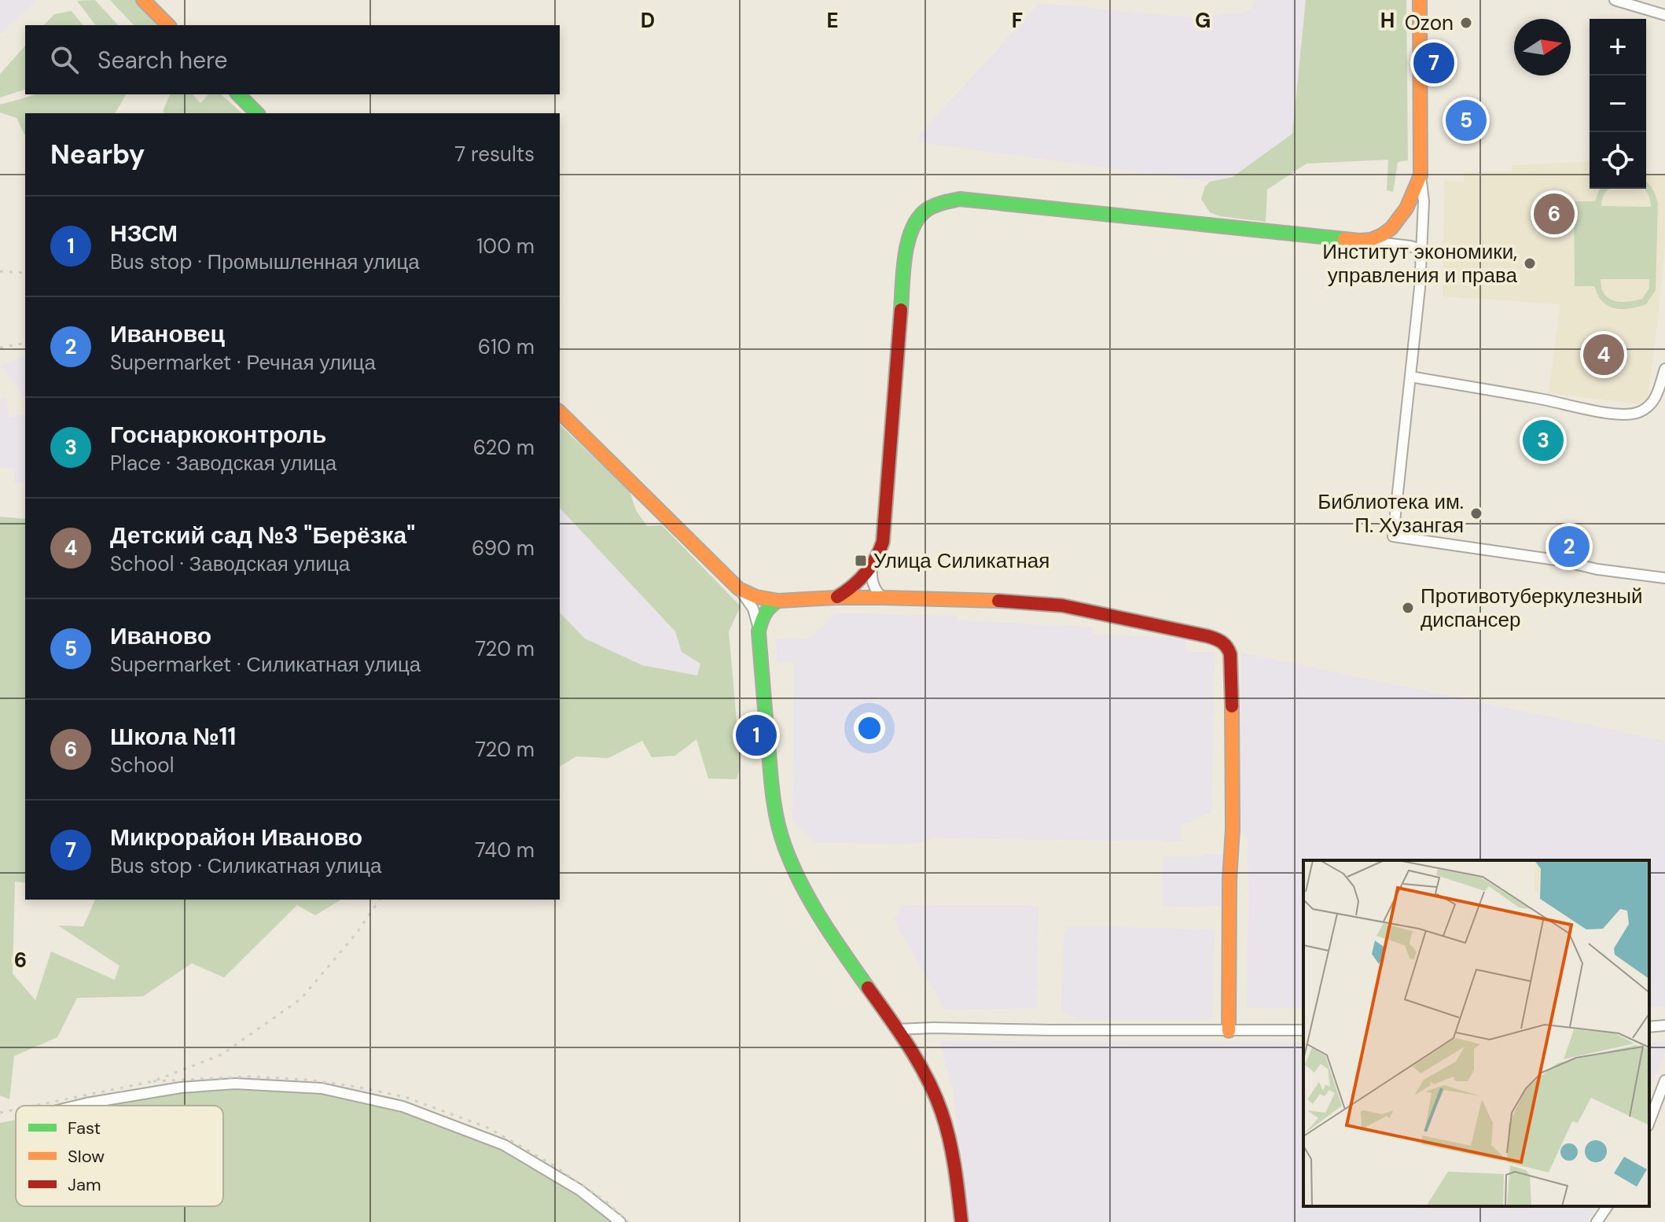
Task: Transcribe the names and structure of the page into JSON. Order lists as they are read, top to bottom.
{
  "places": {
    "other": [
      "Ozon",
      "Институт экономики, управления и права",
      "Библиотека им. П. Хузангая",
      "Противотуберкулезный диспансер"
    ],
    "transit": ["Улица Силикатная"]
  },
  "legend": ["Fast", "Slow", "Jam"],
  "north": "right",
  "page": {
    "map_buttons": ["+", "−"],
    "search": "Search here",
    "pins": [
      "7",
      "5",
      "6",
      "4",
      "3",
      "2",
      "1"
    ],
    "heading": ["Nearby", "7 results"],
    "list": [
      {
        "mark": "1",
        "name": "НЗСМ",
        "note": "Bus stop · Промышленная улица",
        "value": "100 m"
      },
      {
        "mark": "2",
        "name": "Ивановец",
        "note": "Supermarket · Речная улица",
        "value": "610 m"
      },
      {
        "mark": "3",
        "name": "Госнаркоконтроль",
        "note": "Place · Заводская улица",
        "value": "620 m"
      },
      {
        "mark": "4",
        "name": "Детский сад №3 \"Берёзка\"",
        "note": "School · Заводская улица",
        "value": "690 m"
      },
      {
        "mark": "5",
        "name": "Иваново",
        "note": "Supermarket · Силикатная улица",
        "value": "720 m"
      },
      {
        "mark": "6",
        "name": "Школа №11",
        "note": "School",
        "value": "720 m"
      },
      {
        "mark": "7",
        "name": "Микрорайон Иваново",
        "note": "Bus stop · Силикатная улица",
        "value": "740 m"
      }
    ]
  },
  "grid": {
    "columns": [
      "D",
      "E",
      "F",
      "G",
      "H"
    ],
    "rows": ["6"]
  }
}
